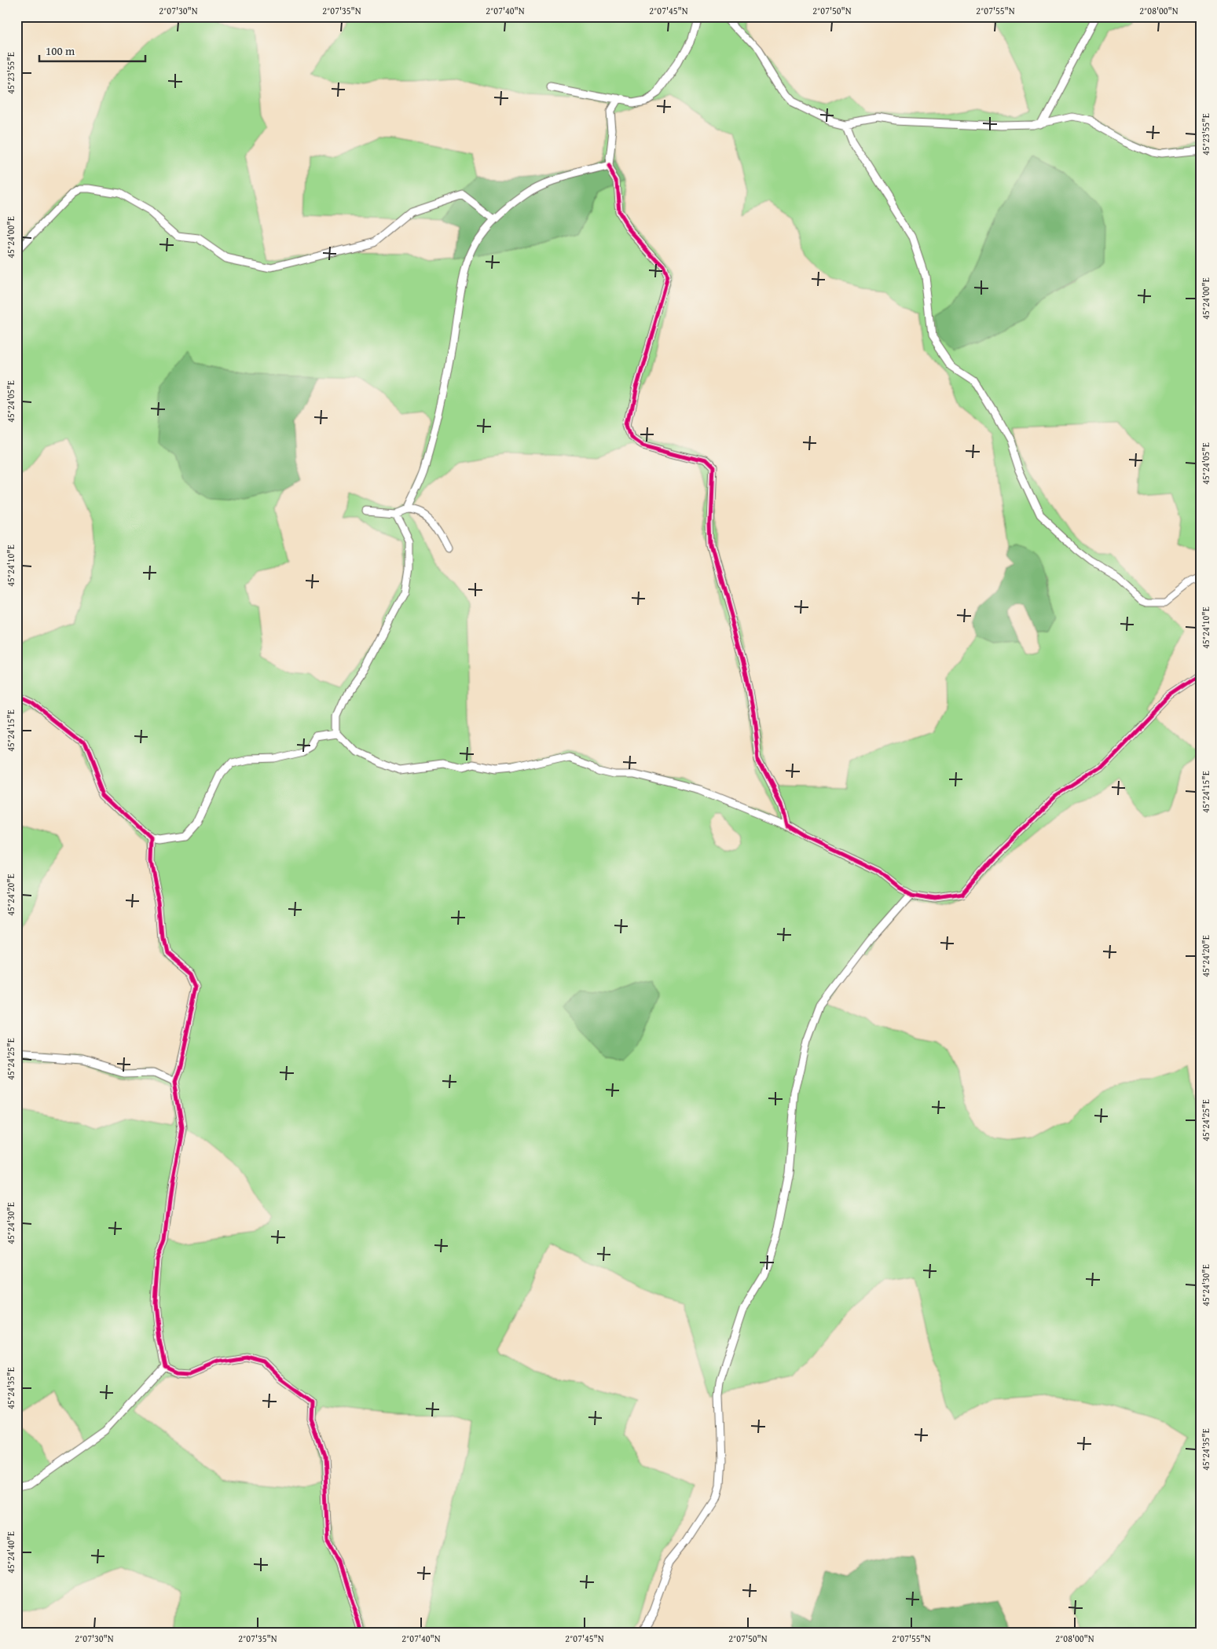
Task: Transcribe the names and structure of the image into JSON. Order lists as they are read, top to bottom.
{
  "scale_bar": "100 m",
  "coordinates": [
    "2°07'30\"N",
    "2°07'35\"N",
    "2°07'40\"N",
    "2°07'45\"N",
    "2°07'50\"N",
    "2°07'55\"N",
    "2°08'00\"N",
    "45°23'55\"E",
    "45°24'00\"E",
    "45°24'05\"E",
    "45°24'10\"E",
    "45°24'15\"E",
    "45°24'20\"E",
    "45°24'25\"E",
    "45°24'30\"E",
    "45°24'35\"E",
    "45°24'40\"E"
  ]
}
